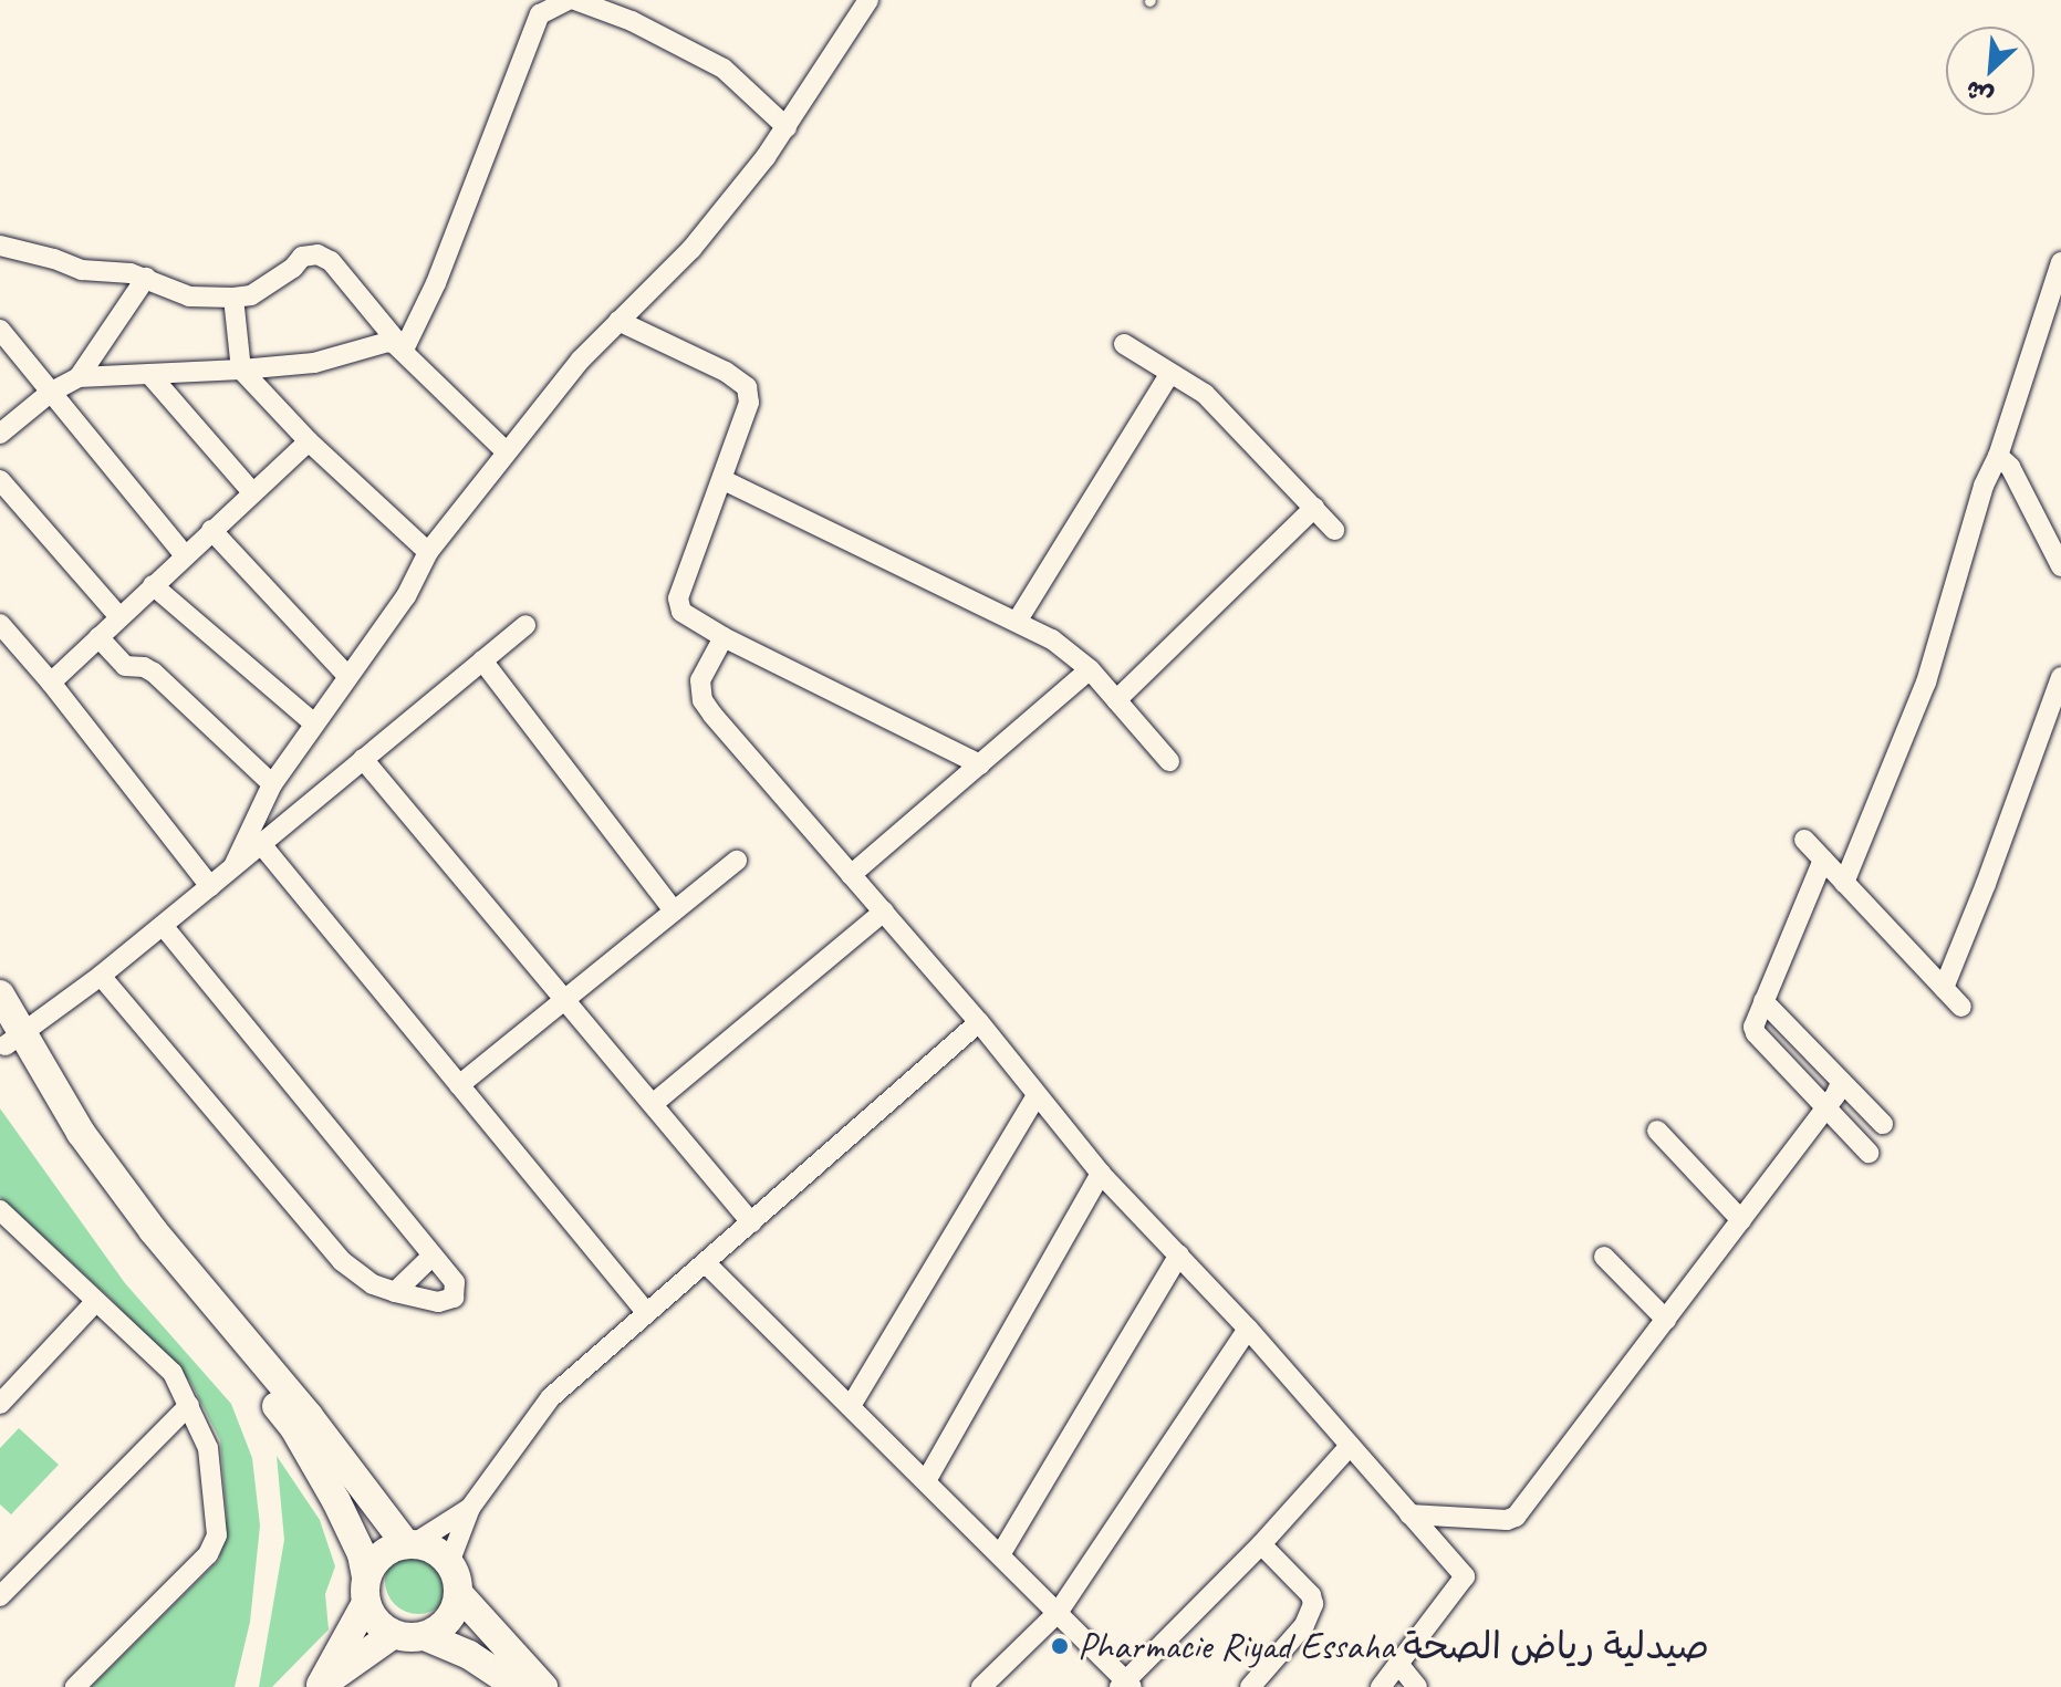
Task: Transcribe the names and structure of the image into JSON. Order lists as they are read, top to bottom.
{
  "places": ["Pharmacie Riyad Essaha صيدلية رياض الصحة"],
  "north": "bottom left"
}
